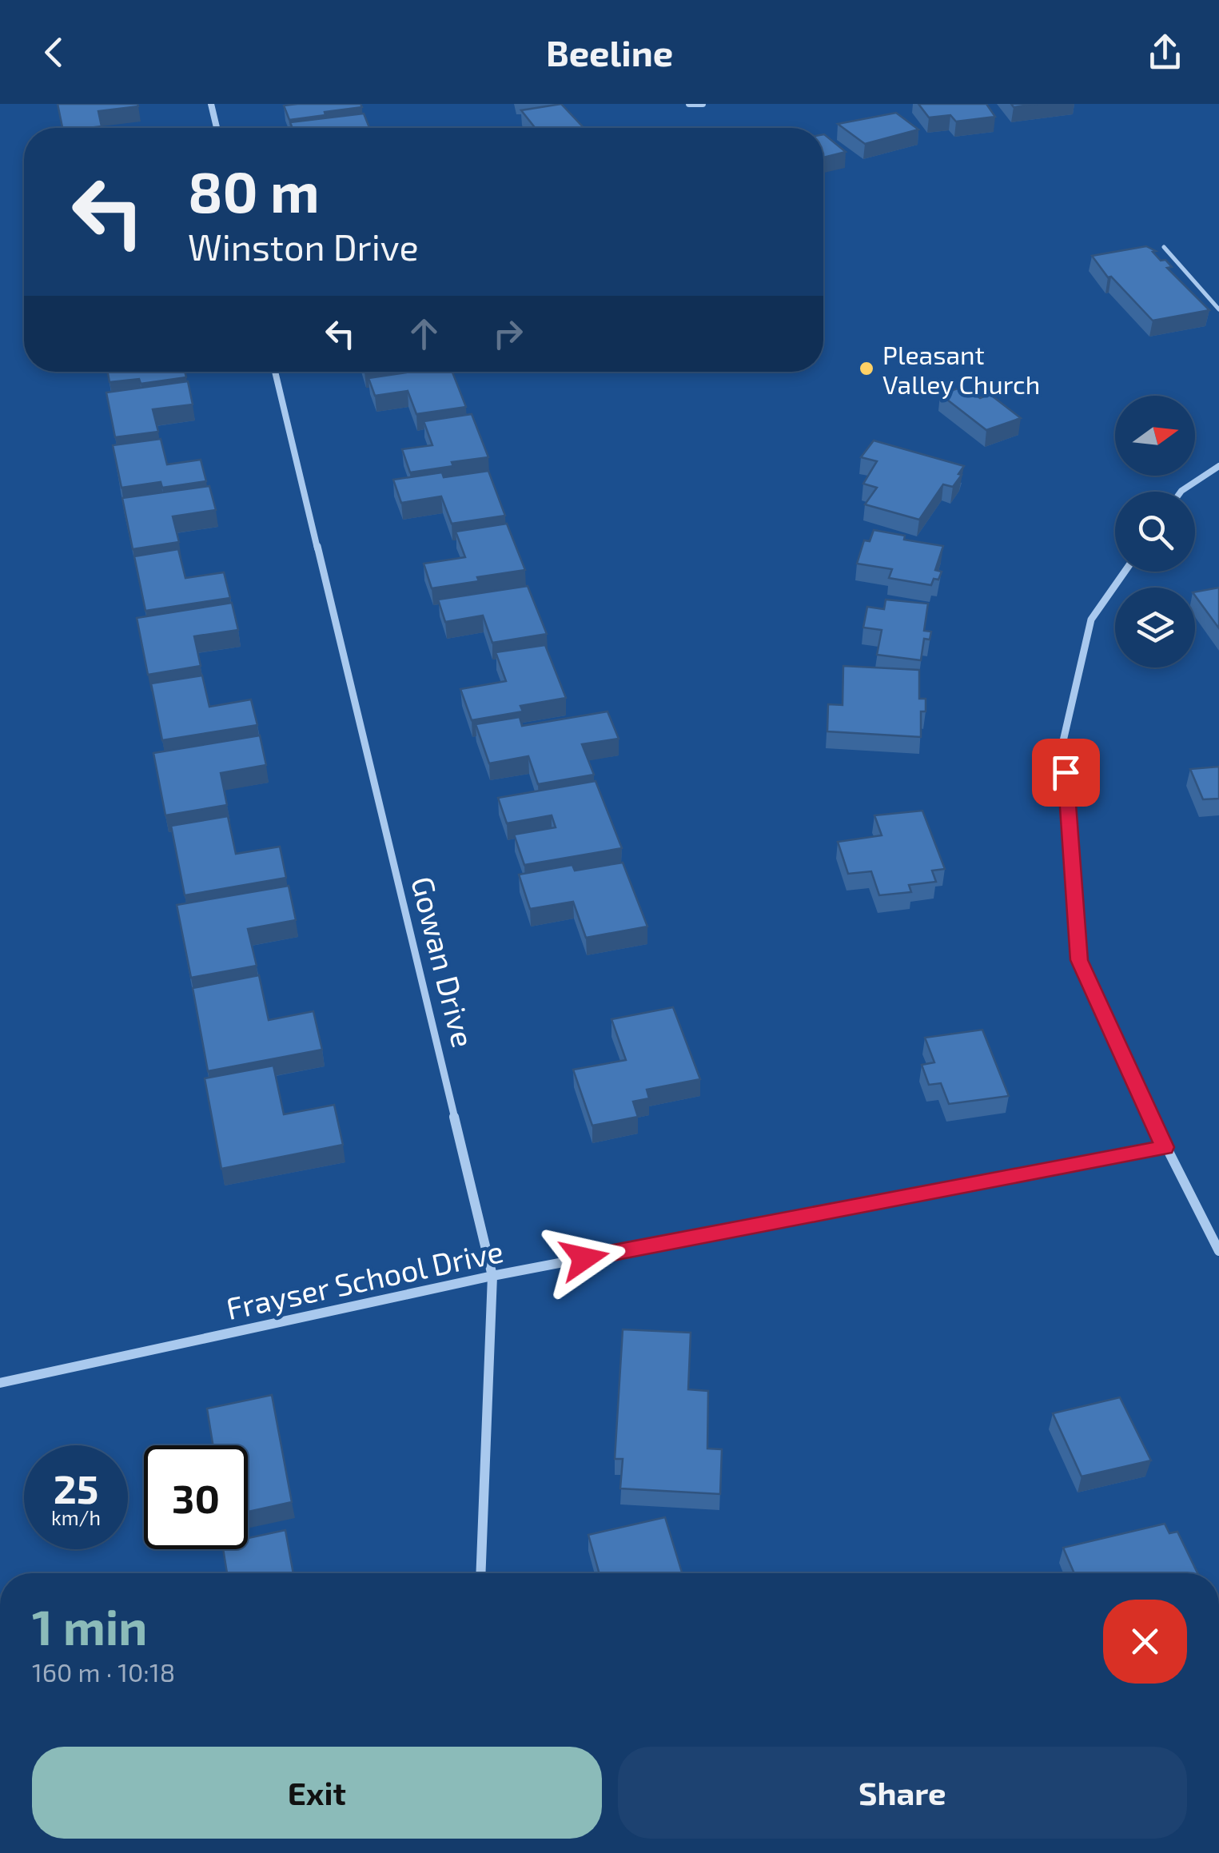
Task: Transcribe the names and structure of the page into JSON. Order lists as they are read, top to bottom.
{
  "streets": {
    "street": ["Gowan Drive", "Frayser School Drive"]
  },
  "crossings": [
    ["Gowan Drive", "Frayser School Drive"]
  ],
  "places": ["Pleasant Valley Church"],
  "north": "right",
  "page": {
    "header": "Beeline",
    "turn": ["80 m", "Winston Drive"],
    "speed": "25 km/h",
    "limit": "30",
    "heading": ["1 min", "160 m · 10:18"],
    "buttons": ["Exit", "Share"]
  }
}
